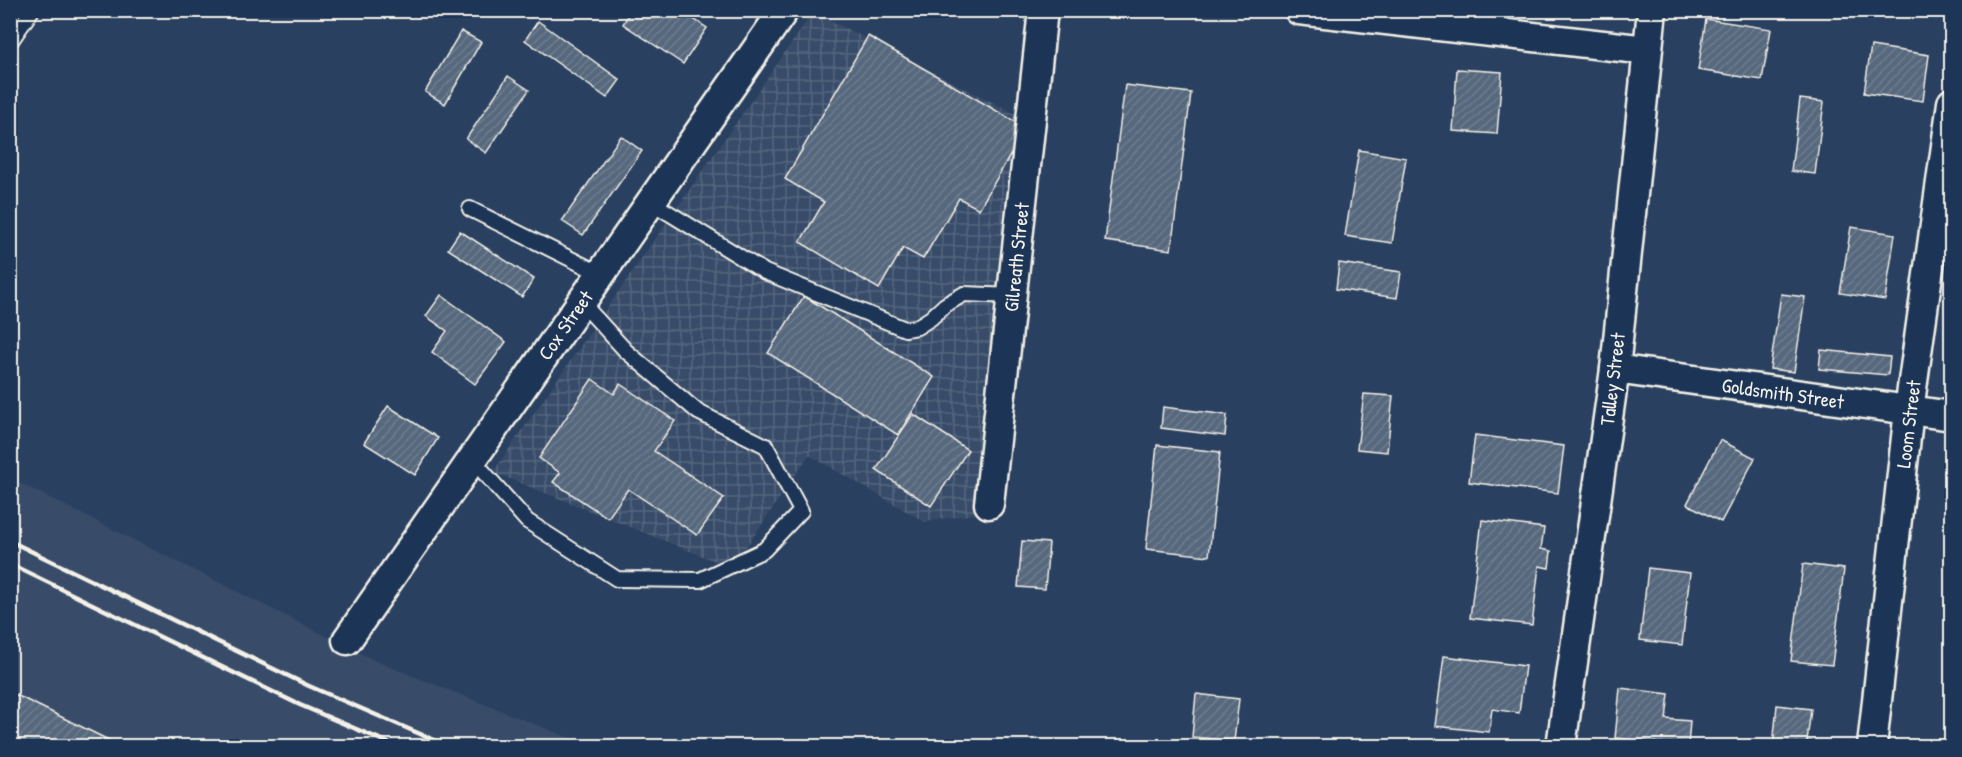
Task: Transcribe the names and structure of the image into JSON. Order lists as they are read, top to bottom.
{
  "streets": {
    "street": [
      "Gilreath Street",
      "Cox Street",
      "Talley Street",
      "Goldsmith Street",
      "Loom Street"
    ]
  },
  "crossings": [
    ["Talley Street", "Goldsmith Street"],
    ["Goldsmith Street", "Loom Street"]
  ]
}
